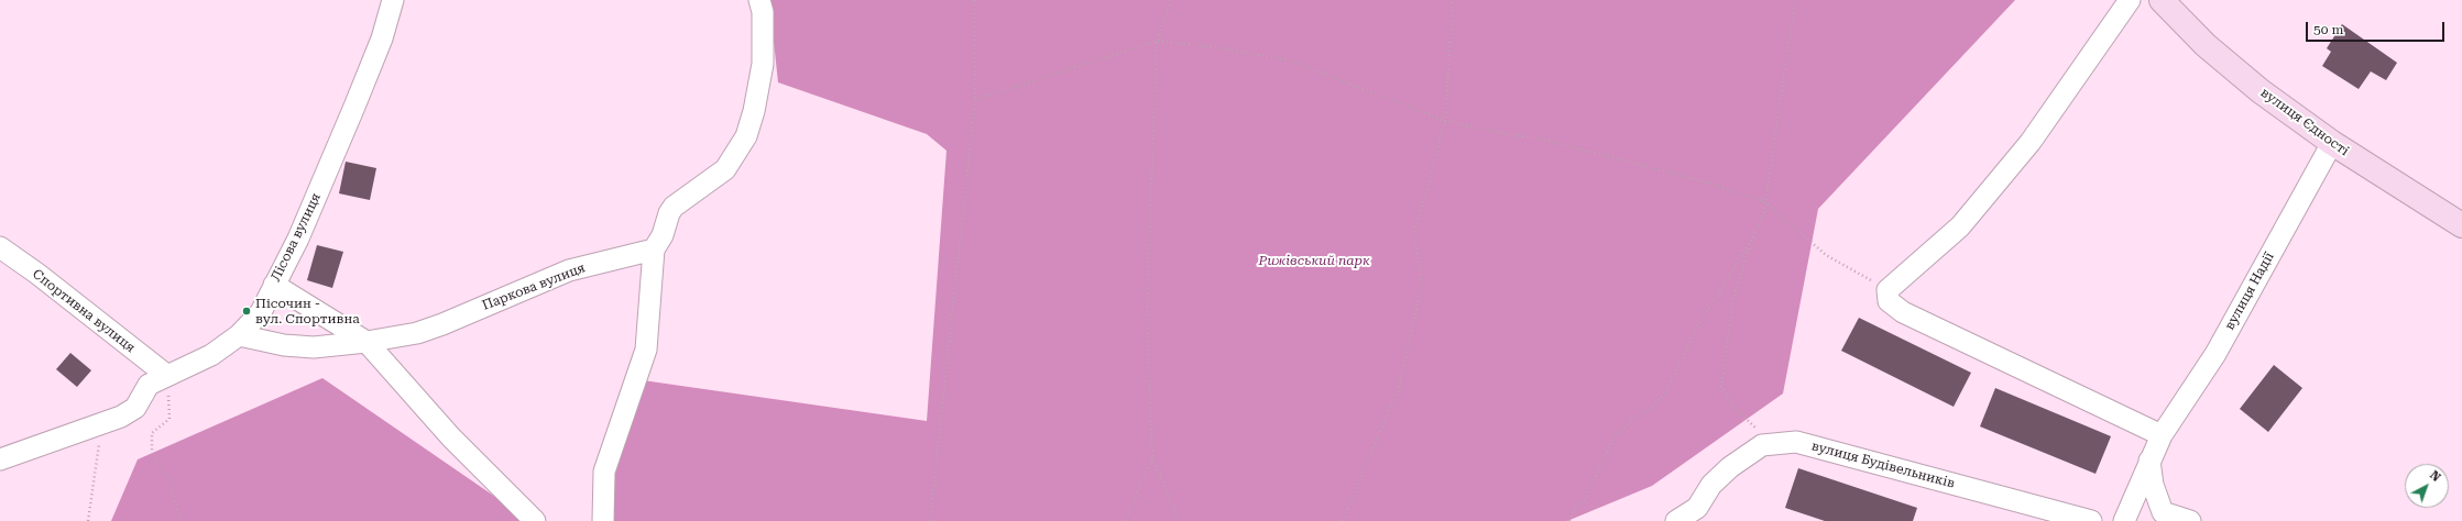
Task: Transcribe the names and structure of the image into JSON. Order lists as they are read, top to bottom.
{
  "streets": {
    "street": [
      "вулиця Єдності",
      "Лісова вулиця",
      "Паркова вулиця",
      "вулиця Надії",
      "Спортивна вулиця",
      "вулиця Будівельників"
    ]
  },
  "crossings": [
    ["вулиця Єдності", "вулиця Надії"],
    ["Лісова вулиця", "Паркова вулиця"],
    ["Лісова вулиця", "Спортивна вулиця"]
  ],
  "parks": ["Рижівський парк"],
  "places": ["Пісочин - вул. Спортивна"],
  "scale_bar": "50 m",
  "north": "top right"
}
